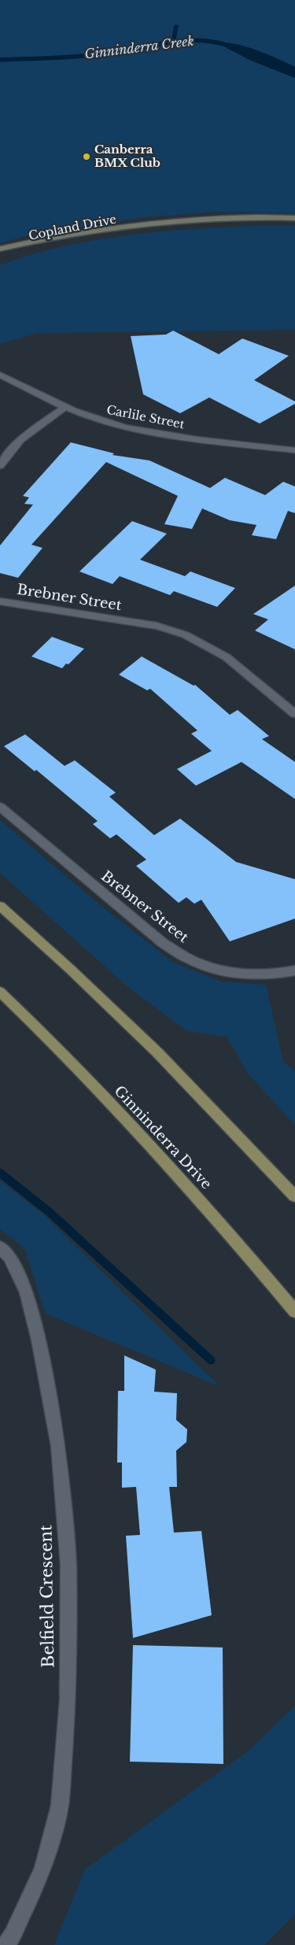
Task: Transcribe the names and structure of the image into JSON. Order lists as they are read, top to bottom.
{
  "streets": {
    "main road": ["Copland Drive", "Ginninderra Drive"],
    "street": ["Carlile Street", "Brebner Street", "Belfield Crescent"]
  },
  "water": ["Ginninderra Creek"],
  "places": ["Canberra BMX Club"]
}
